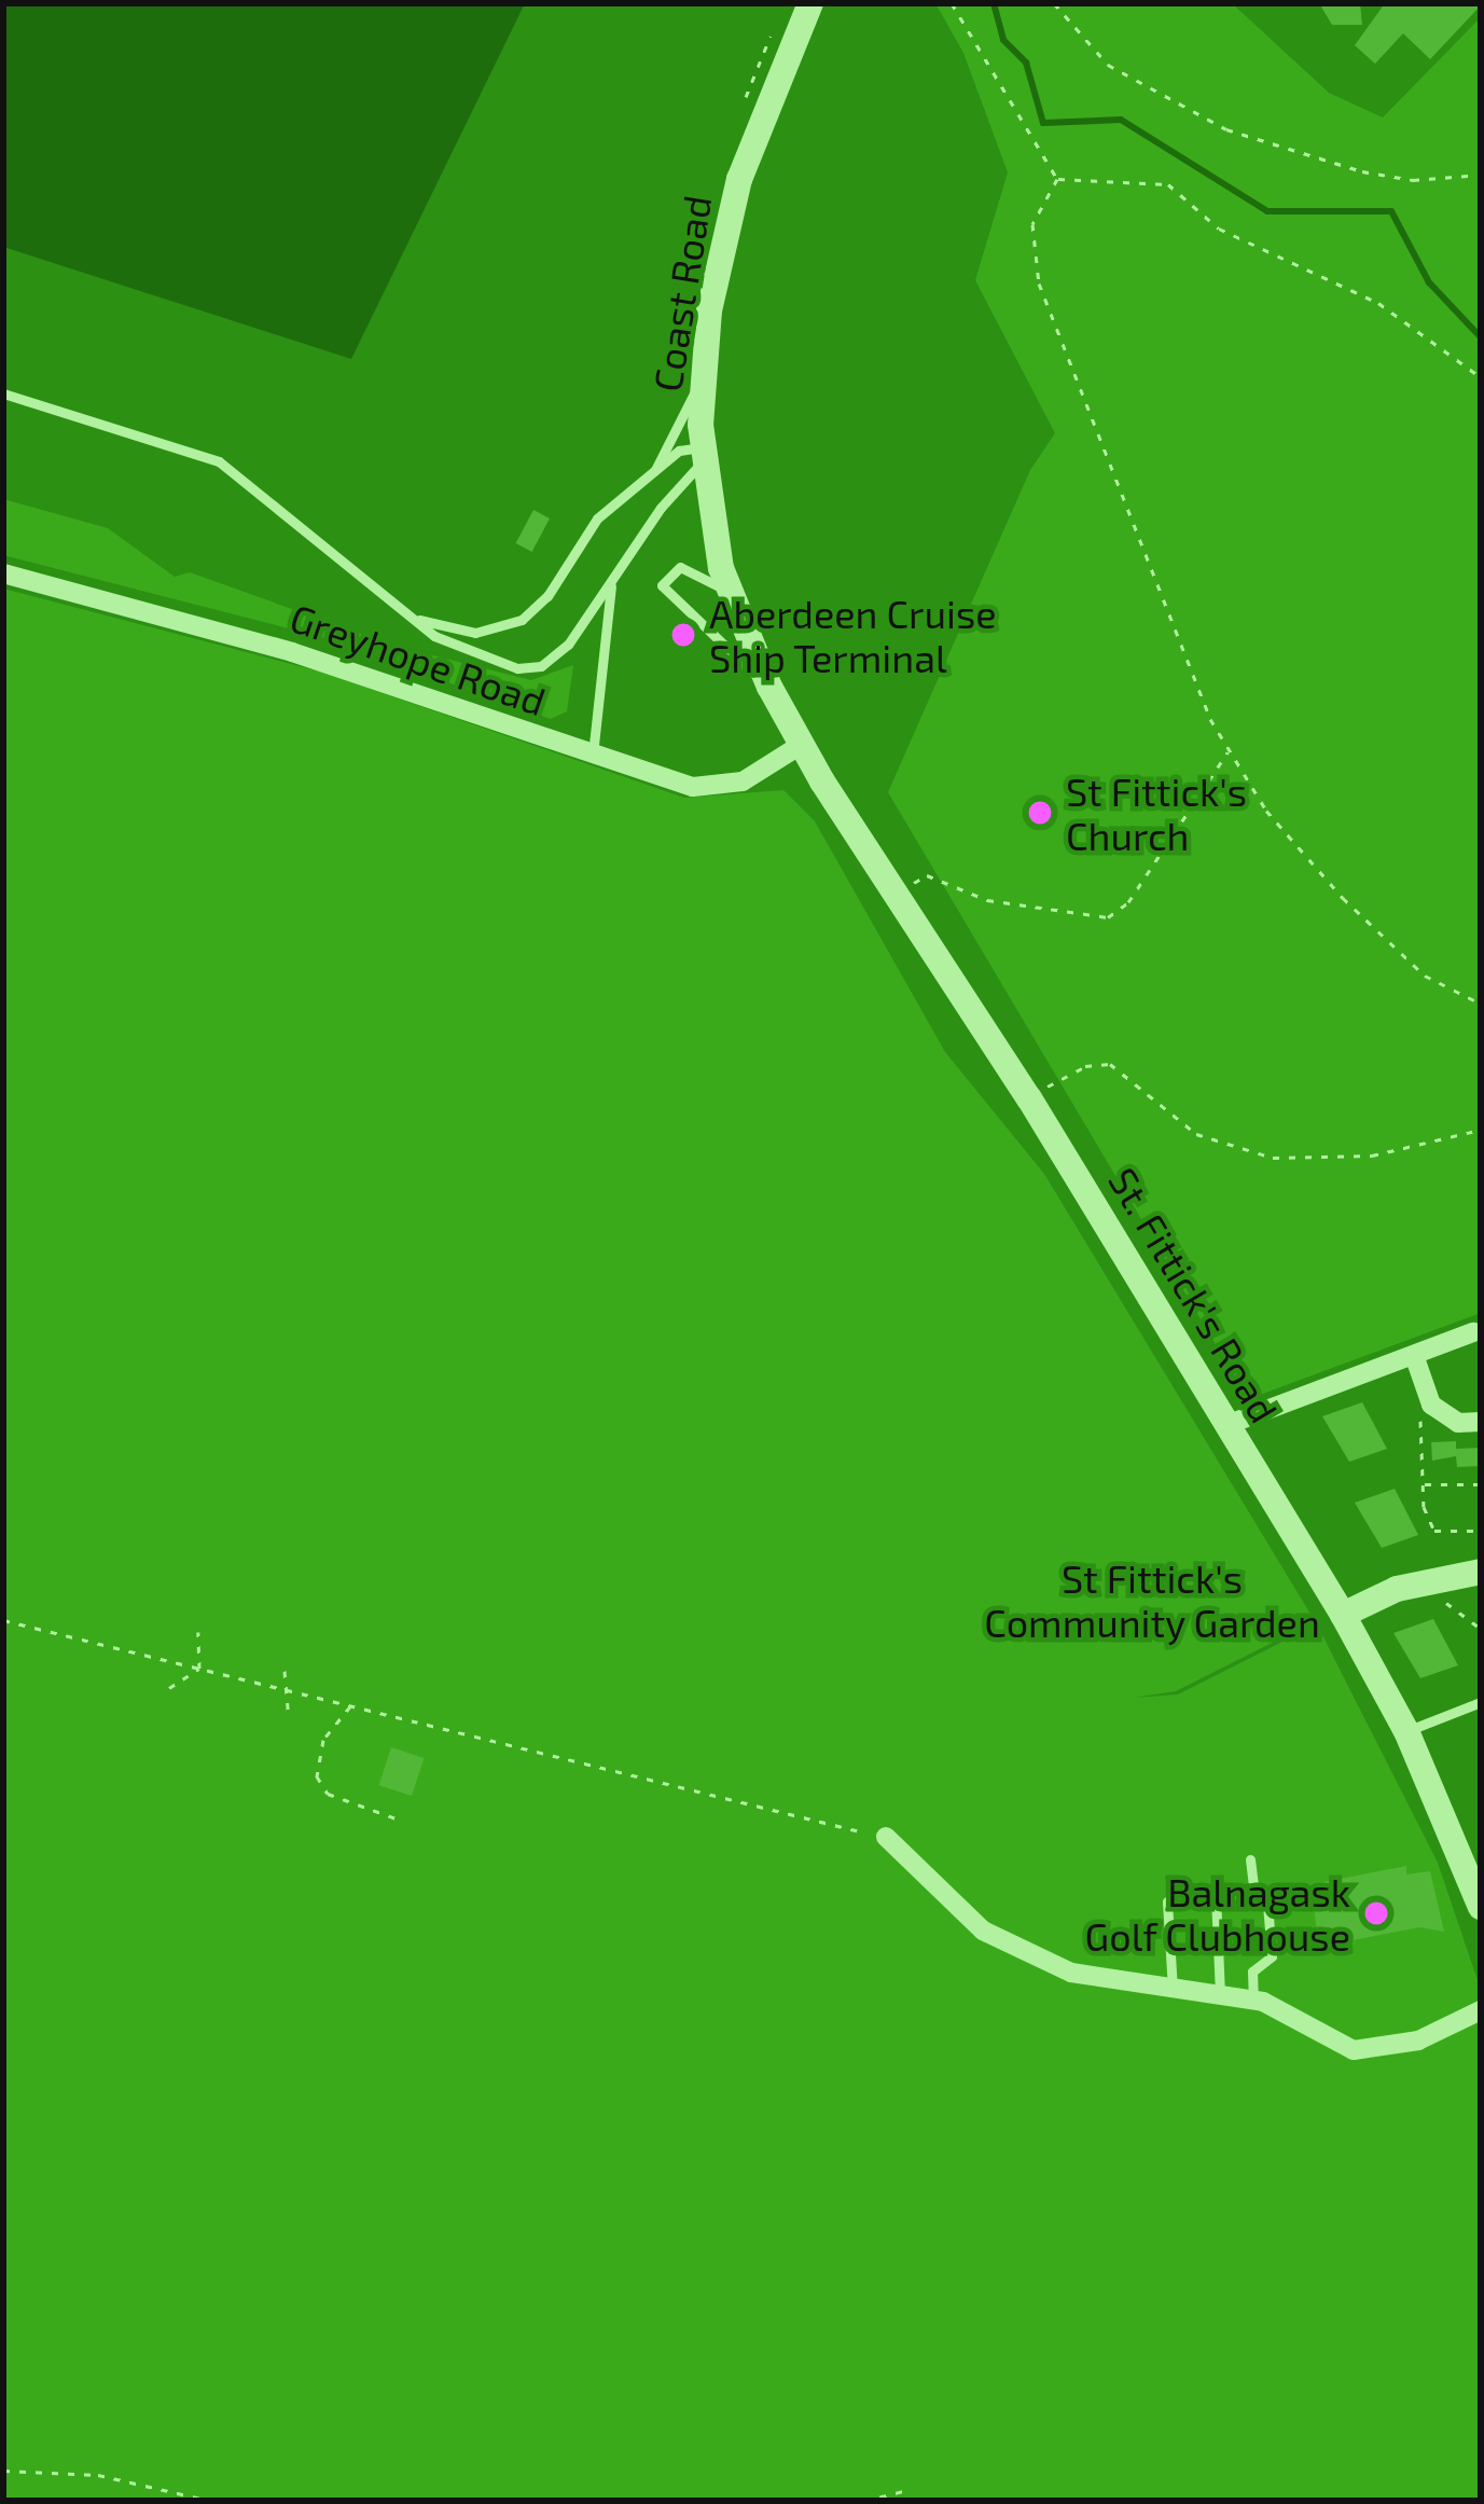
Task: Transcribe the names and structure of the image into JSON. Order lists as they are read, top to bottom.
{
  "streets": {
    "street": ["Coast Road", "Greyhope Road", "St. Fittick's Road"]
  },
  "crossings": [
    ["Coast Road", "Greyhope Road"],
    ["Coast Road", "St. Fittick's Road"],
    ["Greyhope Road", "St. Fittick's Road"]
  ],
  "parks": ["St Fittick's Community Garden"],
  "places": ["Aberdeen Cruise Ship Terminal", "St Fittick's Church", "Balnagask Golf Clubhouse"]
}
